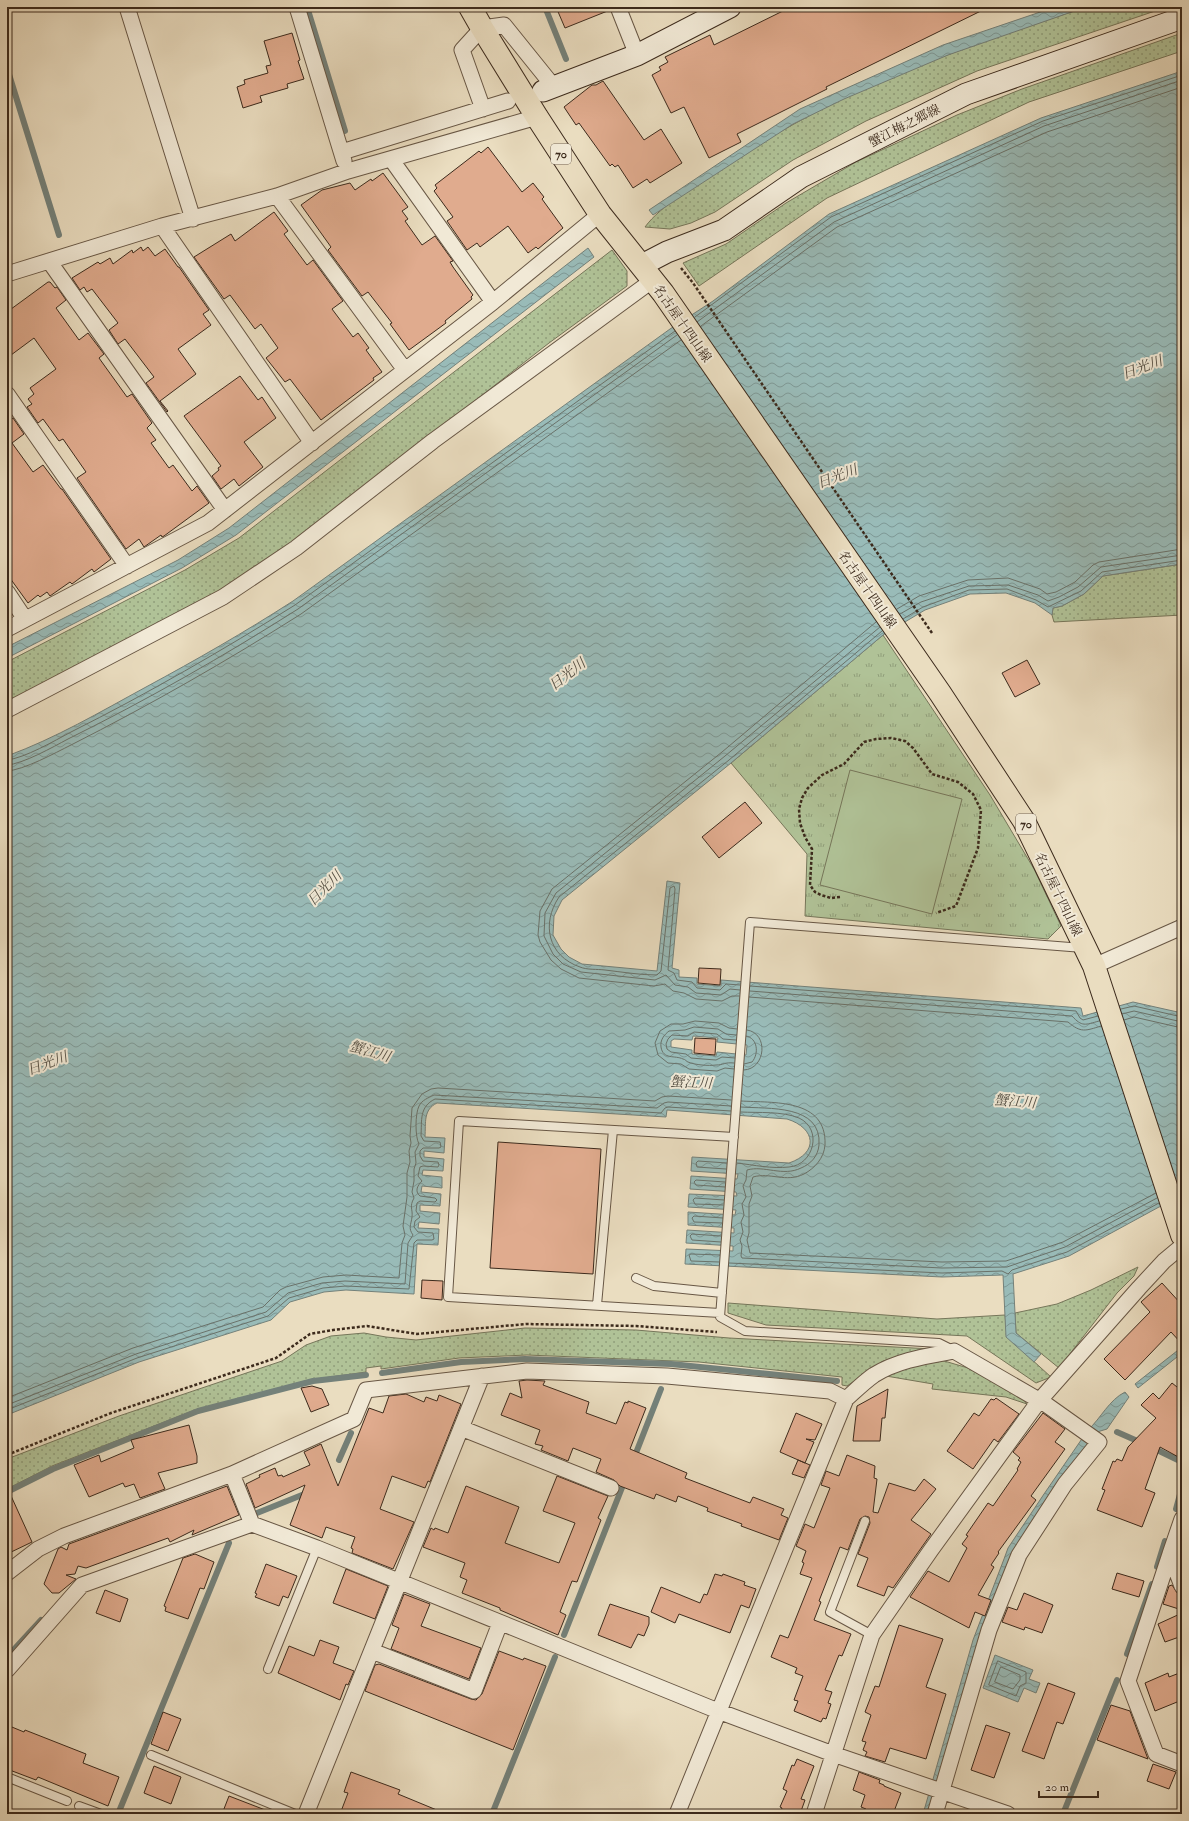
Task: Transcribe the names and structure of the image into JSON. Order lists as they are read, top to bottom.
{
  "streets": {
    "main road": ["蟹江梅之郷線", "70", "名古屋十四山線"]
  },
  "crossings": [
    ["蟹江梅之郷線", "名古屋十四山線"]
  ],
  "water": ["日光川", "蟹江川"],
  "scale_bar": "20 m"
}
